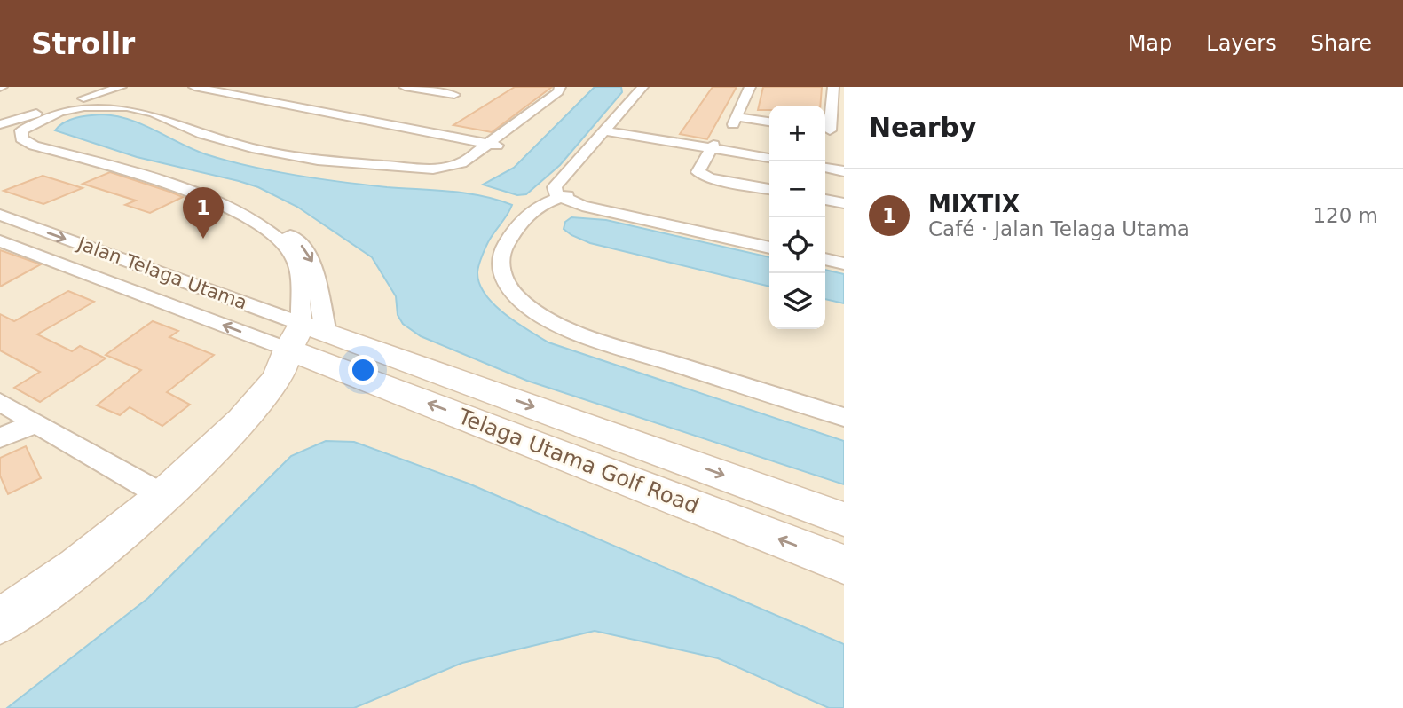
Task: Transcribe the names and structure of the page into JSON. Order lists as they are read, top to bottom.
{
  "streets": {
    "main road": ["Telaga Utama Golf Road"],
    "street": ["Jalan Telaga Utama"]
  },
  "crossings": [
    ["Jalan Telaga Utama", "Telaga Utama Golf Road"]
  ],
  "page": {
    "header": "Strollr",
    "nav": ["Map", "Layers", "Share"],
    "heading": "Nearby",
    "map_buttons": ["+", "−"],
    "list": [
      {
        "mark": "1",
        "name": "MIXTIX",
        "note": "Café · Jalan Telaga Utama",
        "value": "120 m"
      }
    ],
    "pins": "1"
  }
}
